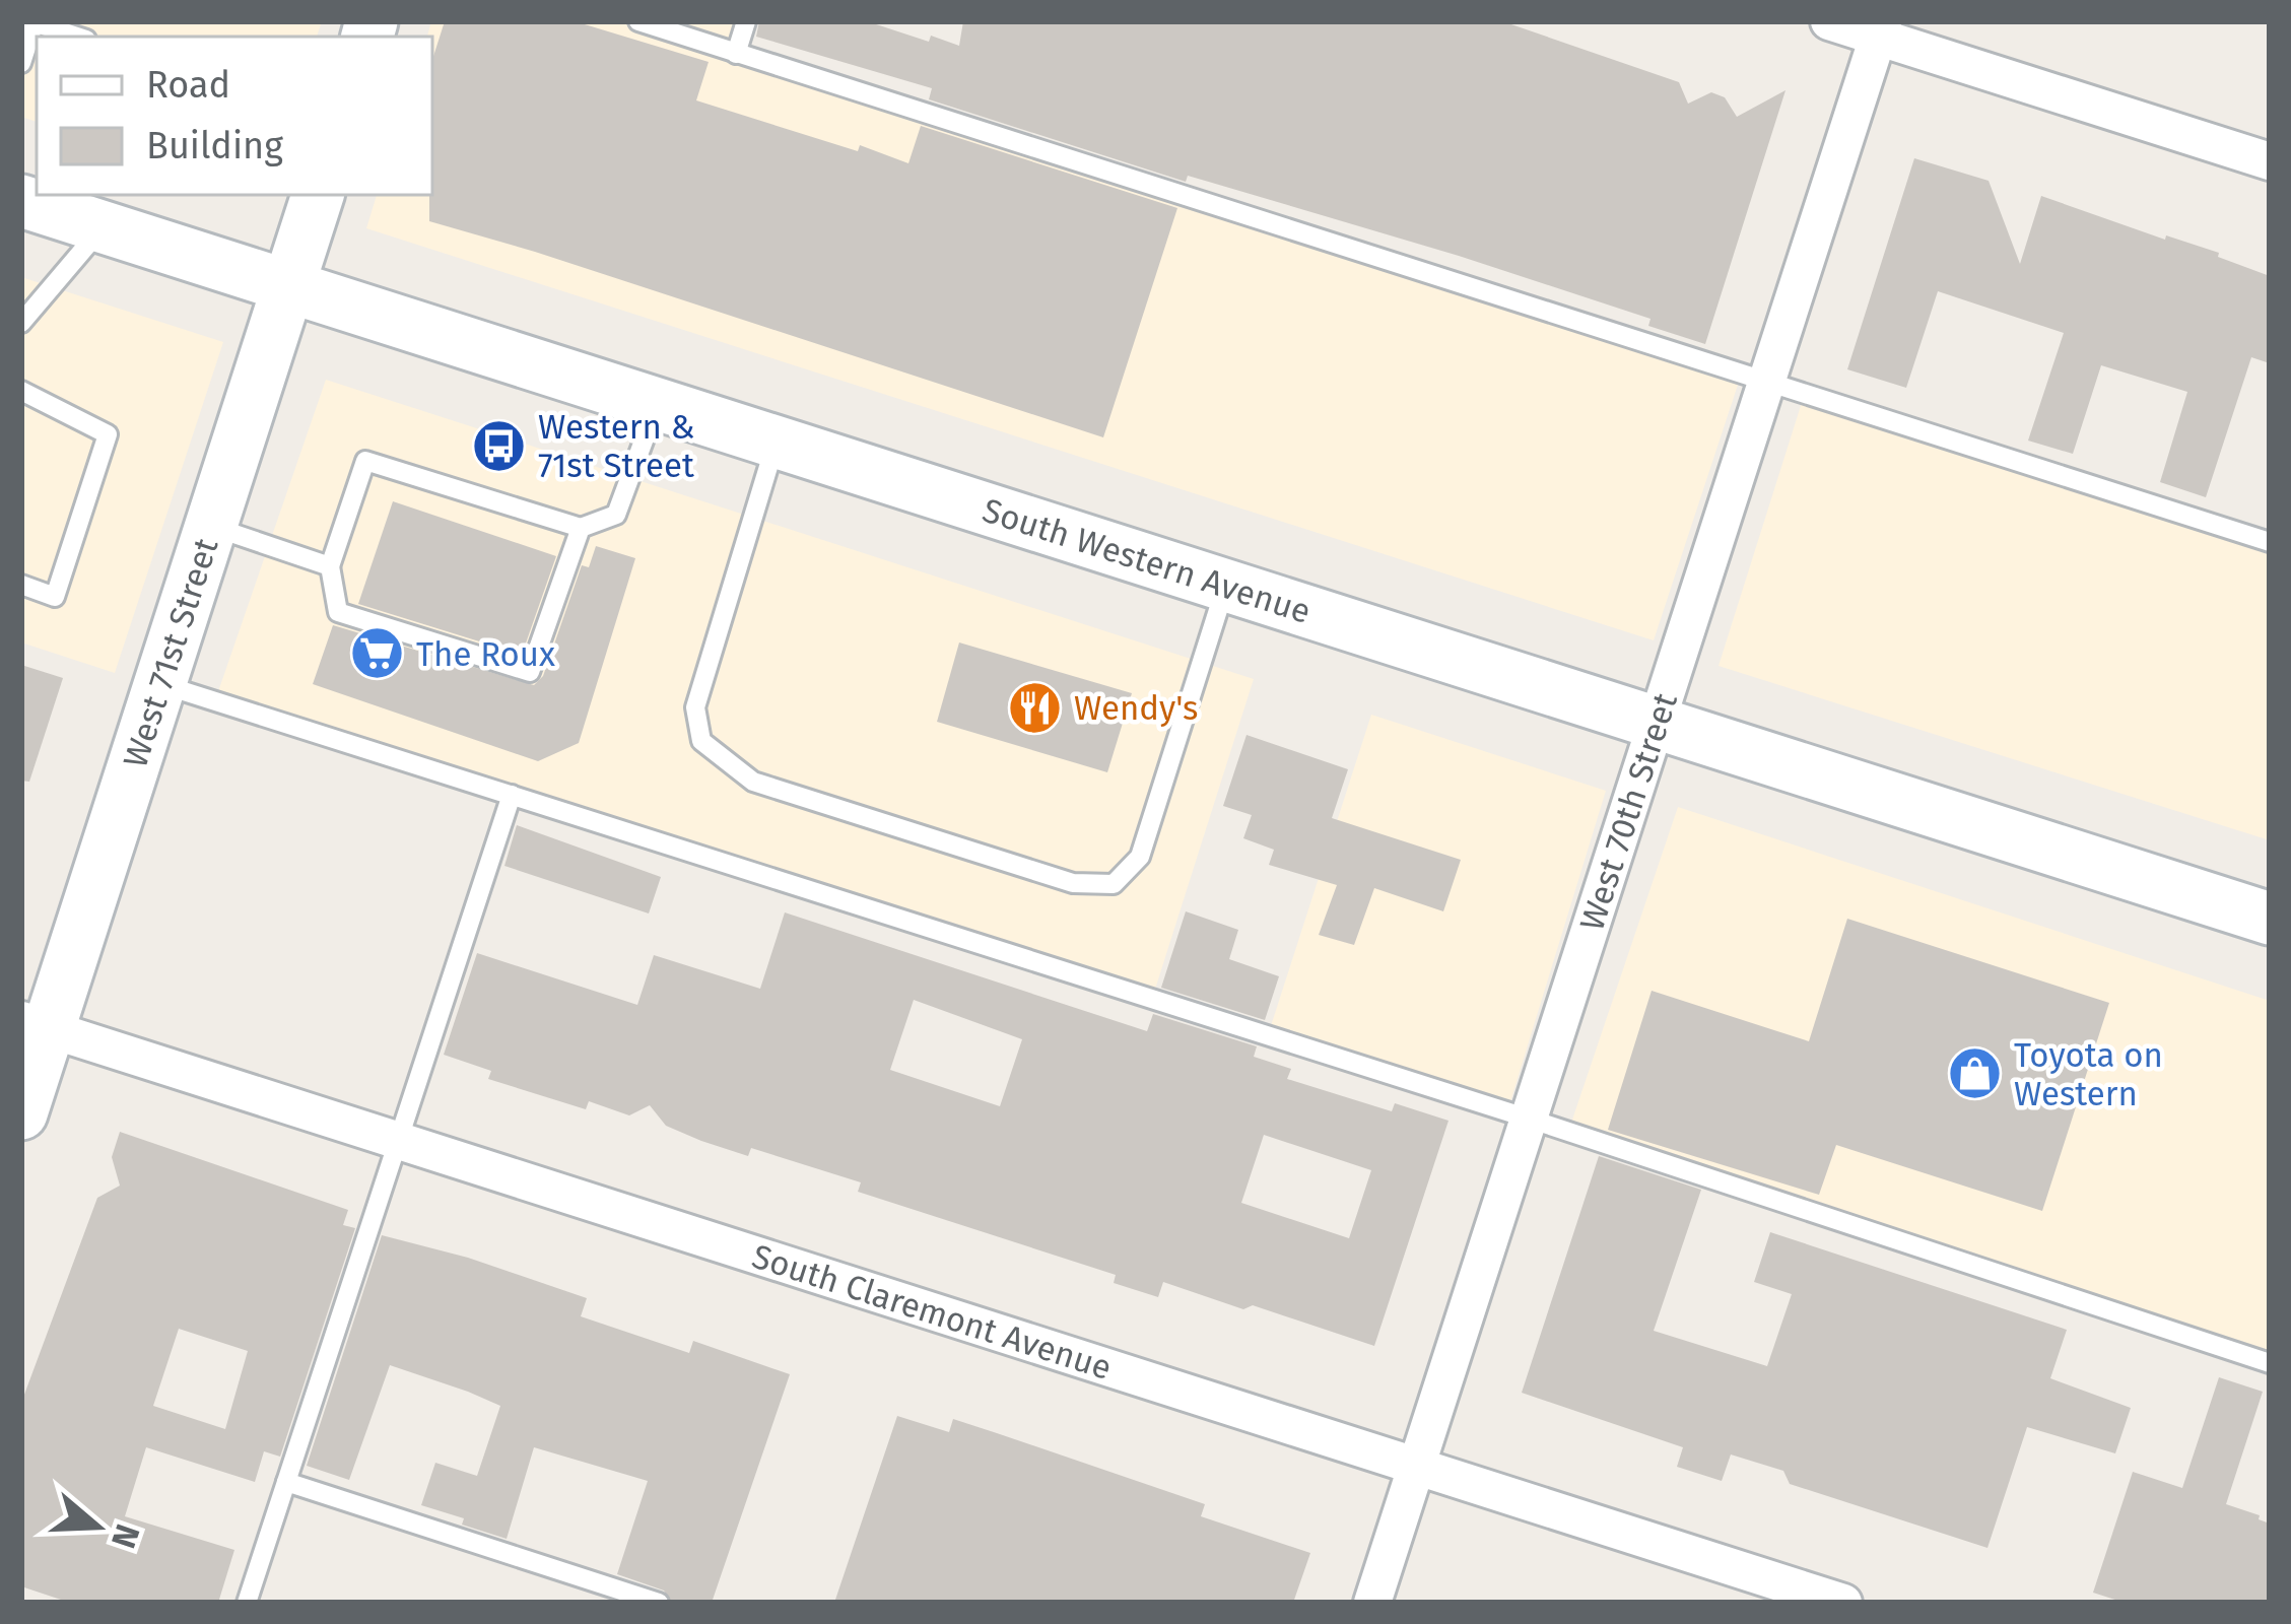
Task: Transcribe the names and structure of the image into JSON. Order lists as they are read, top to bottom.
{
  "streets": {
    "main road": ["South Western Avenue", "West 71st Street"],
    "street": ["West 70th Street", "South Claremont Avenue"]
  },
  "crossings": [
    ["South Western Avenue", "West 71st Street"],
    ["South Western Avenue", "West 70th Street"],
    ["West 71st Street", "South Claremont Avenue"],
    ["West 70th Street", "South Claremont Avenue"]
  ],
  "places": {
    "bus stop": ["Western & 71st Street"],
    "supermarket": ["The Roux"],
    "restaurant": ["Wendy's"],
    "shop": ["Toyota on Western"]
  },
  "legend": ["Road", "Building"],
  "north": "right"
}
